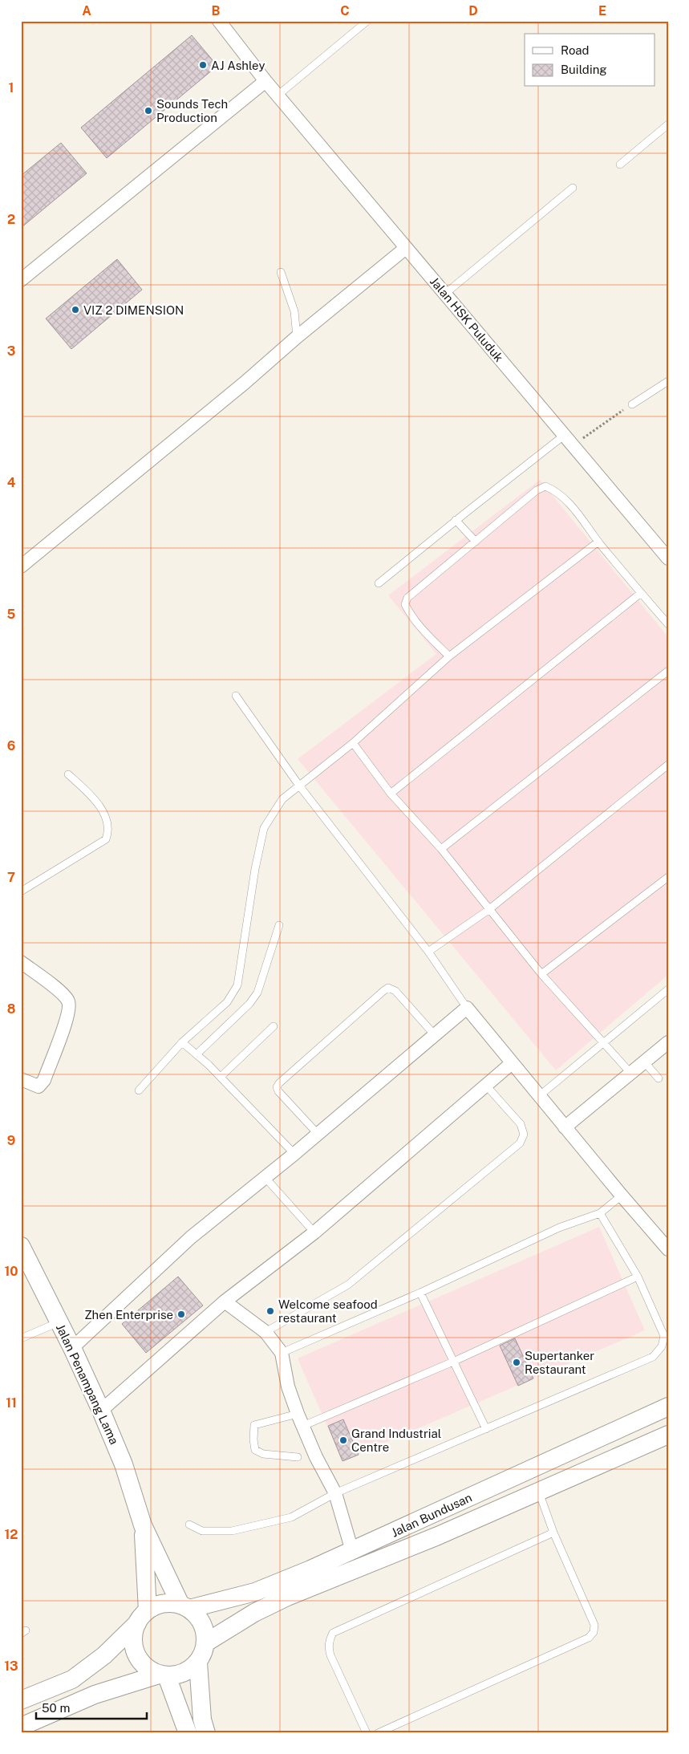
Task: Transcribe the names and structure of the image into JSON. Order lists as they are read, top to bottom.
{
  "streets": {
    "main road": ["Jalan Penampang Lama", "Jalan Bundusan"],
    "street": ["Jalan HSK Puluduk"]
  },
  "crossings": [
    ["Jalan Penampang Lama", "Jalan Bundusan"]
  ],
  "places": [
    "AJ Ashley",
    "Sounds Tech Production",
    "VIZ 2 DIMENSION",
    "Welcome seafood restaurant",
    "Zhen Enterprise",
    "Supertanker Restaurant",
    "Grand Industrial Centre"
  ],
  "legend": ["Road", "Building"],
  "scale_bar": "50 m",
  "grid": {
    "columns": [
      "A",
      "B",
      "C",
      "D",
      "E"
    ],
    "rows": [
      "1",
      "2",
      "3",
      "4",
      "5",
      "6",
      "7",
      "8",
      "9",
      "10",
      "11",
      "12",
      "13"
    ]
  }
}
